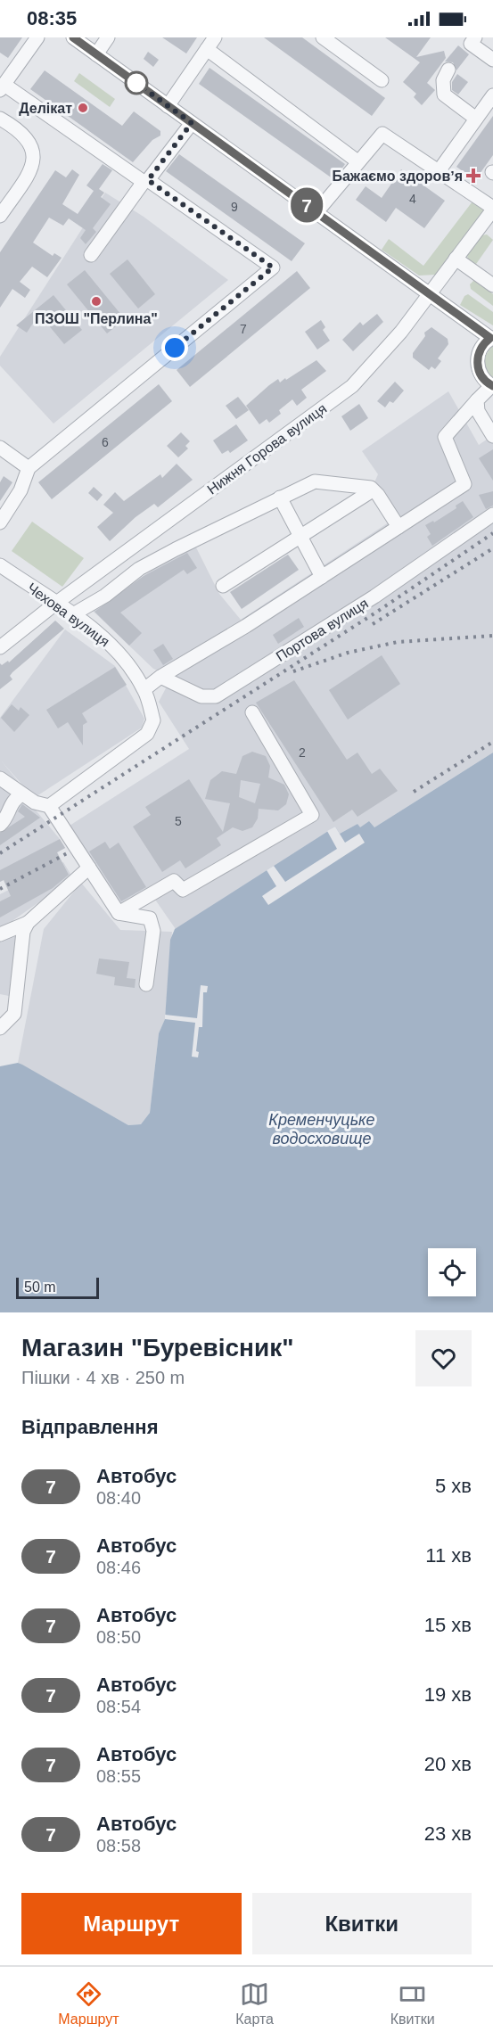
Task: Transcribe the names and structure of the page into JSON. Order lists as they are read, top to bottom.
{
  "streets": {
    "street": ["Нижня Горова вулиця", "Чехова вулиця", "Портова вулиця"]
  },
  "crossings": [
    ["Нижня Горова вулиця", "Чехова вулиця"]
  ],
  "water": ["Кременчуцьке водосховище"],
  "places": {
    "other": ["Делікат", "ПЗОШ \"Перлина\""],
    "health": ["Бажаємо здоровʼя"]
  },
  "lines": ["bus line 7"],
  "house_numbers": [
    "4",
    "9",
    "7",
    "6",
    "2",
    "5"
  ],
  "scale_bar": "50 m",
  "page": {
    "status": "08:35",
    "on_map": "7",
    "scale": "50 m",
    "heading": [
      ["Магазин \"Буревісник\"", "Пішки · 4 хв · 250 m"],
      "Відправлення"
    ],
    "list": [
      {
        "mark": "7",
        "name": "Автобус",
        "note": "08:40",
        "value": "5 хв"
      },
      {
        "mark": "7",
        "name": "Автобус",
        "note": "08:46",
        "value": "11 хв"
      },
      {
        "mark": "7",
        "name": "Автобус",
        "note": "08:50",
        "value": "15 хв"
      },
      {
        "mark": "7",
        "name": "Автобус",
        "note": "08:54",
        "value": "19 хв"
      },
      {
        "mark": "7",
        "name": "Автобус",
        "note": "08:55",
        "value": "20 хв"
      },
      {
        "mark": "7",
        "name": "Автобус",
        "note": "08:58",
        "value": "23 хв"
      }
    ],
    "buttons": ["Маршрут", "Квитки"],
    "tabs": ["Маршрут", "Карта", "Квитки"]
  }
}
